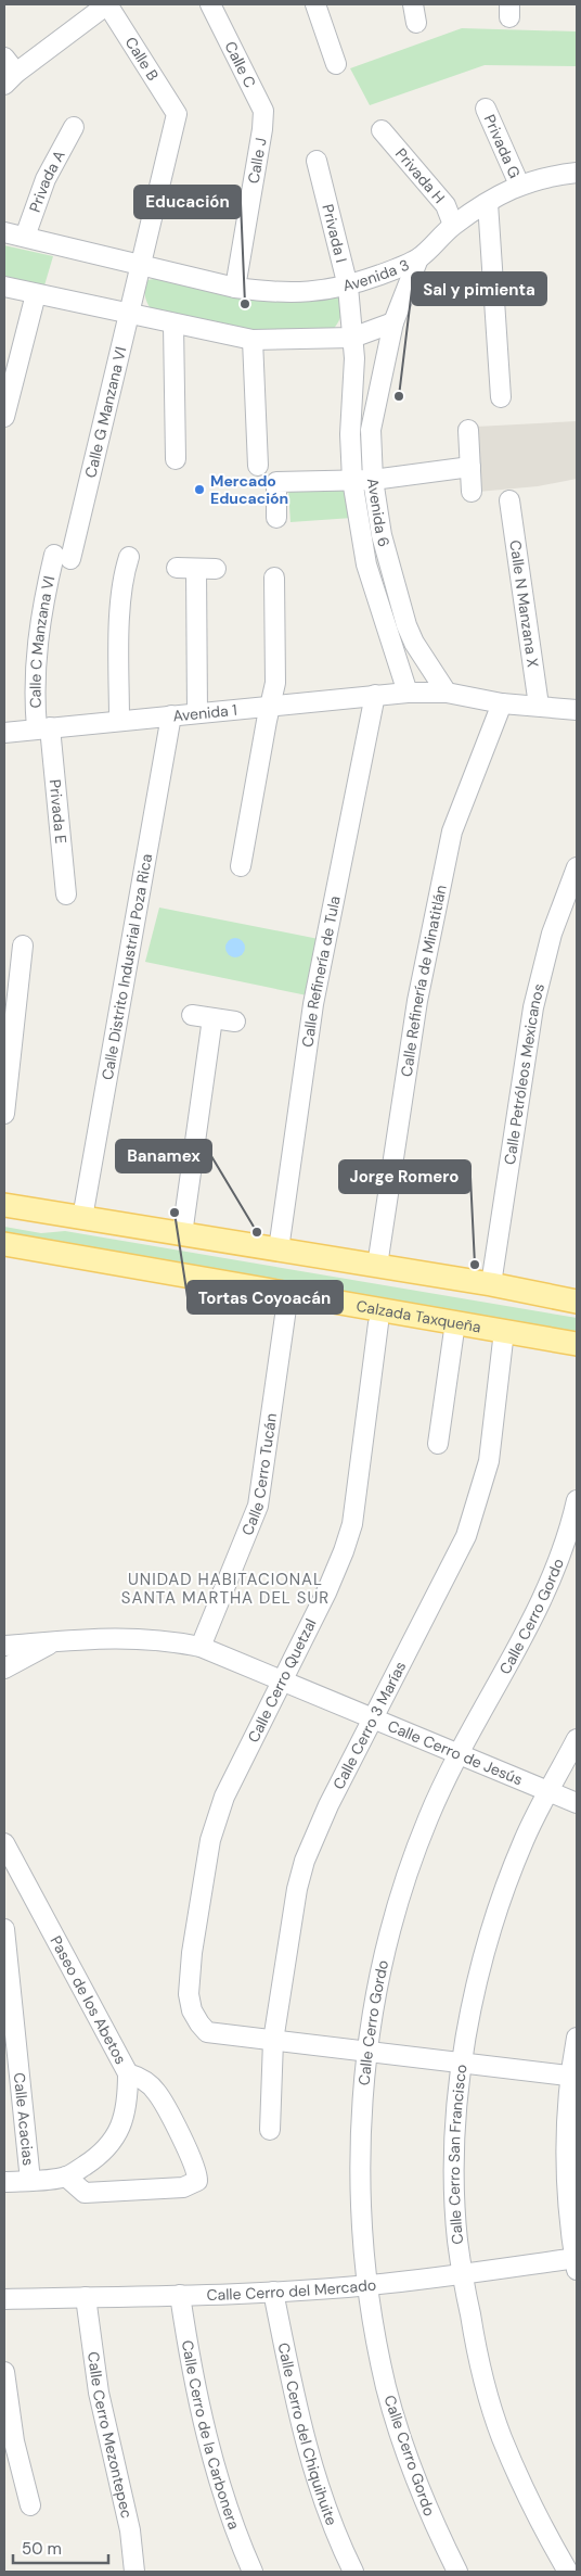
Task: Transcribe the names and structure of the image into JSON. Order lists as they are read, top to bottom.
{
  "streets": {
    "main road": ["Calzada Taxqueña"],
    "street": [
      "Calle B",
      "Calle C",
      "Privada G",
      "Calle J",
      "Privada H",
      "Privada A",
      "Privada I",
      "Avenida 3",
      "Calle G Manzana VI",
      "Avenida 6",
      "Calle N Manzana X",
      "Calle C Manzana VI",
      "Avenida 1",
      "Privada E",
      "Calle Distrito Industrial Poza Rica",
      "Calle Refinería de Tula",
      "Calle Refinería de Minatitlán",
      "Calle Petróleos Mexicanos",
      "Calle Cerro Tucán",
      "Calle Cerro Gordo",
      "Calle Cerro Quetzal",
      "Calle Cerro 3 Marías",
      "Calle Cerro de Jesús",
      "Paseo de los Abetos",
      "Calle Acacias",
      "Calle Cerro San Francisco",
      "Calle Cerro del Mercado",
      "Calle Cerro del Chiquihuite",
      "Calle Cerro Mezontepec",
      "Calle Cerro de la Carbonera"
    ]
  },
  "crossings": [
    ["Calle B", "Calle G Manzana VI"],
    ["Calle C", "Calle J"],
    ["Calle J", "Avenida 3"],
    ["Privada A", "Avenida 3"],
    ["Privada I", "Avenida 3"],
    ["Privada I", "Avenida 6"],
    ["Avenida 3", "Calle G Manzana VI"],
    ["Avenida 3", "Avenida 6"],
    ["Calle G Manzana VI", "Calle C Manzana VI"],
    ["Avenida 6", "Avenida 1"],
    ["Calle N Manzana X", "Avenida 1"],
    ["Calle C Manzana VI", "Avenida 1"],
    ["Calle C Manzana VI", "Privada E"],
    ["Avenida 1", "Privada E"],
    ["Avenida 1", "Calle Distrito Industrial Poza Rica"],
    ["Avenida 1", "Calle Refinería de Tula"],
    ["Avenida 1", "Calle Refinería de Minatitlán"],
    ["Calzada Taxqueña", "Calle Cerro Tucán"],
    ["Calzada Taxqueña", "Calle Cerro 3 Marías"],
    ["Calle Cerro Tucán", "Calle Cerro de Jesús"],
    ["Calle Cerro Gordo", "Calle Cerro de Jesús"],
    ["Calle Cerro Gordo", "Calle Cerro del Mercado"],
    ["Calle Cerro Quetzal", "Calle Cerro 3 Marías"],
    ["Calle Cerro Quetzal", "Calle Cerro de Jesús"],
    ["Calle Cerro 3 Marías", "Calle Cerro de Jesús"],
    ["Calle Cerro de Jesús", "Calle Cerro San Francisco"],
    ["Paseo de los Abetos", "Calle Acacias"],
    ["Calle Cerro San Francisco", "Calle Cerro del Mercado"],
    ["Calle Cerro del Mercado", "Calle Cerro del Chiquihuite"],
    ["Calle Cerro del Mercado", "Calle Cerro Mezontepec"],
    ["Calle Cerro del Mercado", "Calle Cerro de la Carbonera"]
  ],
  "districts": ["UNIDAD HABITACIONAL SANTA MARTHA DEL SUR"],
  "places": [
    "Educación",
    "Sal y pimienta",
    "Mercado Educación",
    "Tortas Coyoacán",
    "Banamex",
    "Jorge Romero"
  ],
  "scale_bar": "50 m"
}
